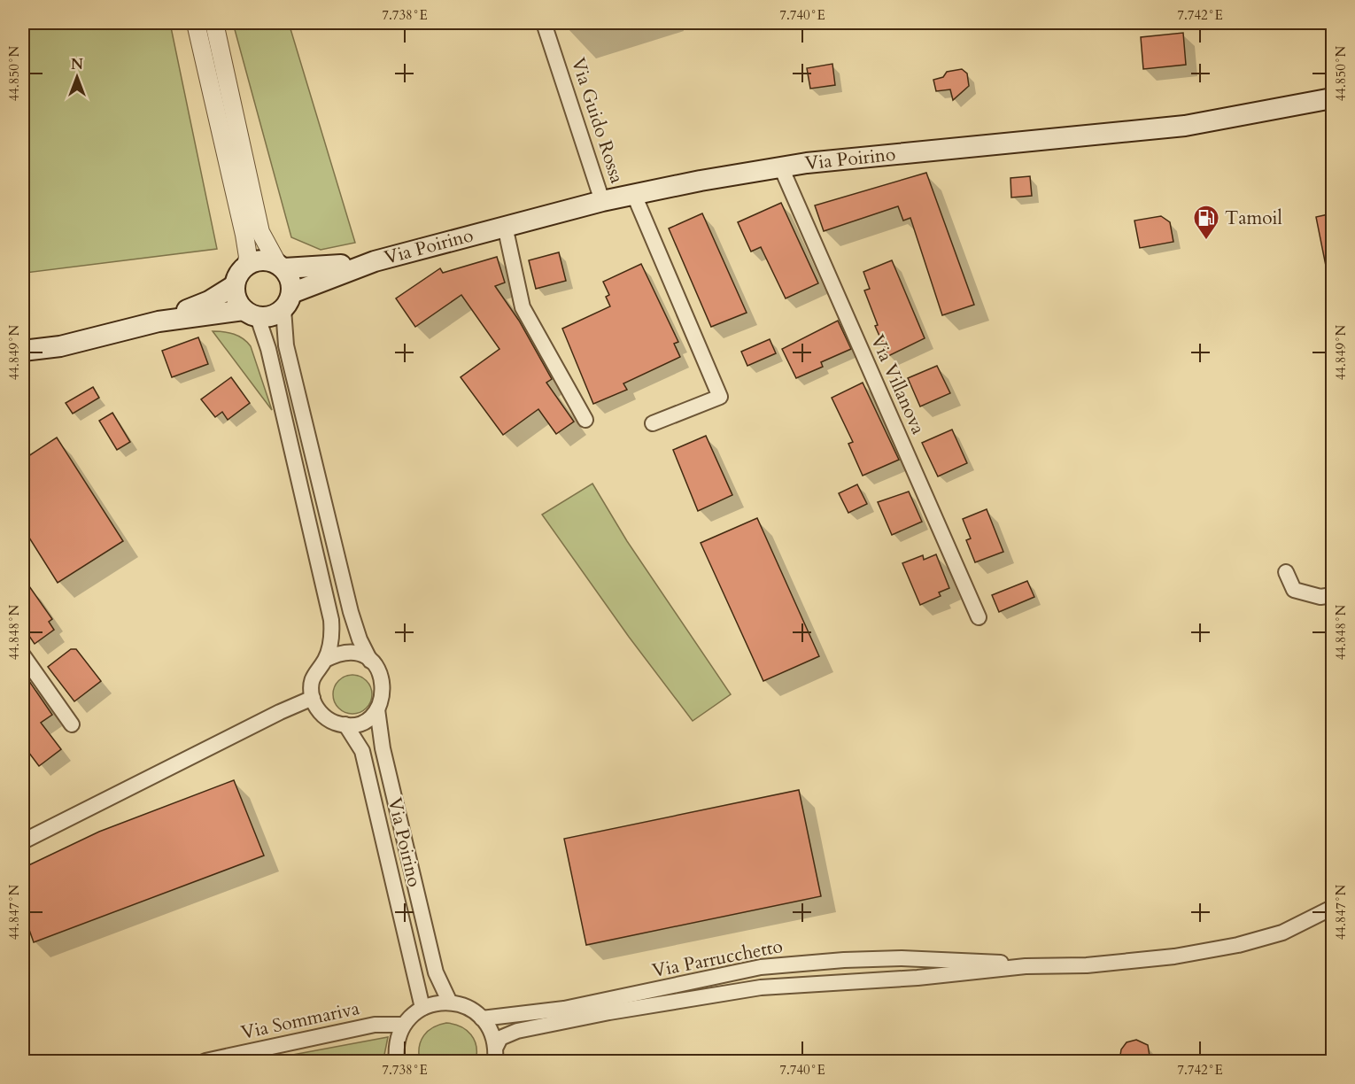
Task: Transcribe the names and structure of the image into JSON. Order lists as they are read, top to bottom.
{
  "streets": {
    "main road": ["Via Poirino"],
    "street": [
      "Via Guido Rossa",
      "Via Villanova",
      "Via Parrucchetto",
      "Via Sommariva"
    ]
  },
  "crossings": [
    ["Via Guido Rossa", "Via Poirino"],
    ["Via Poirino", "Via Villanova"]
  ],
  "places": {
    "fuel station": ["Tamoil"]
  },
  "north": "top",
  "coordinates": [
    "7.738°E",
    "7.740°E",
    "7.742°E",
    "44.850°N",
    "44.849°N",
    "44.848°N",
    "44.847°N"
  ]
}
